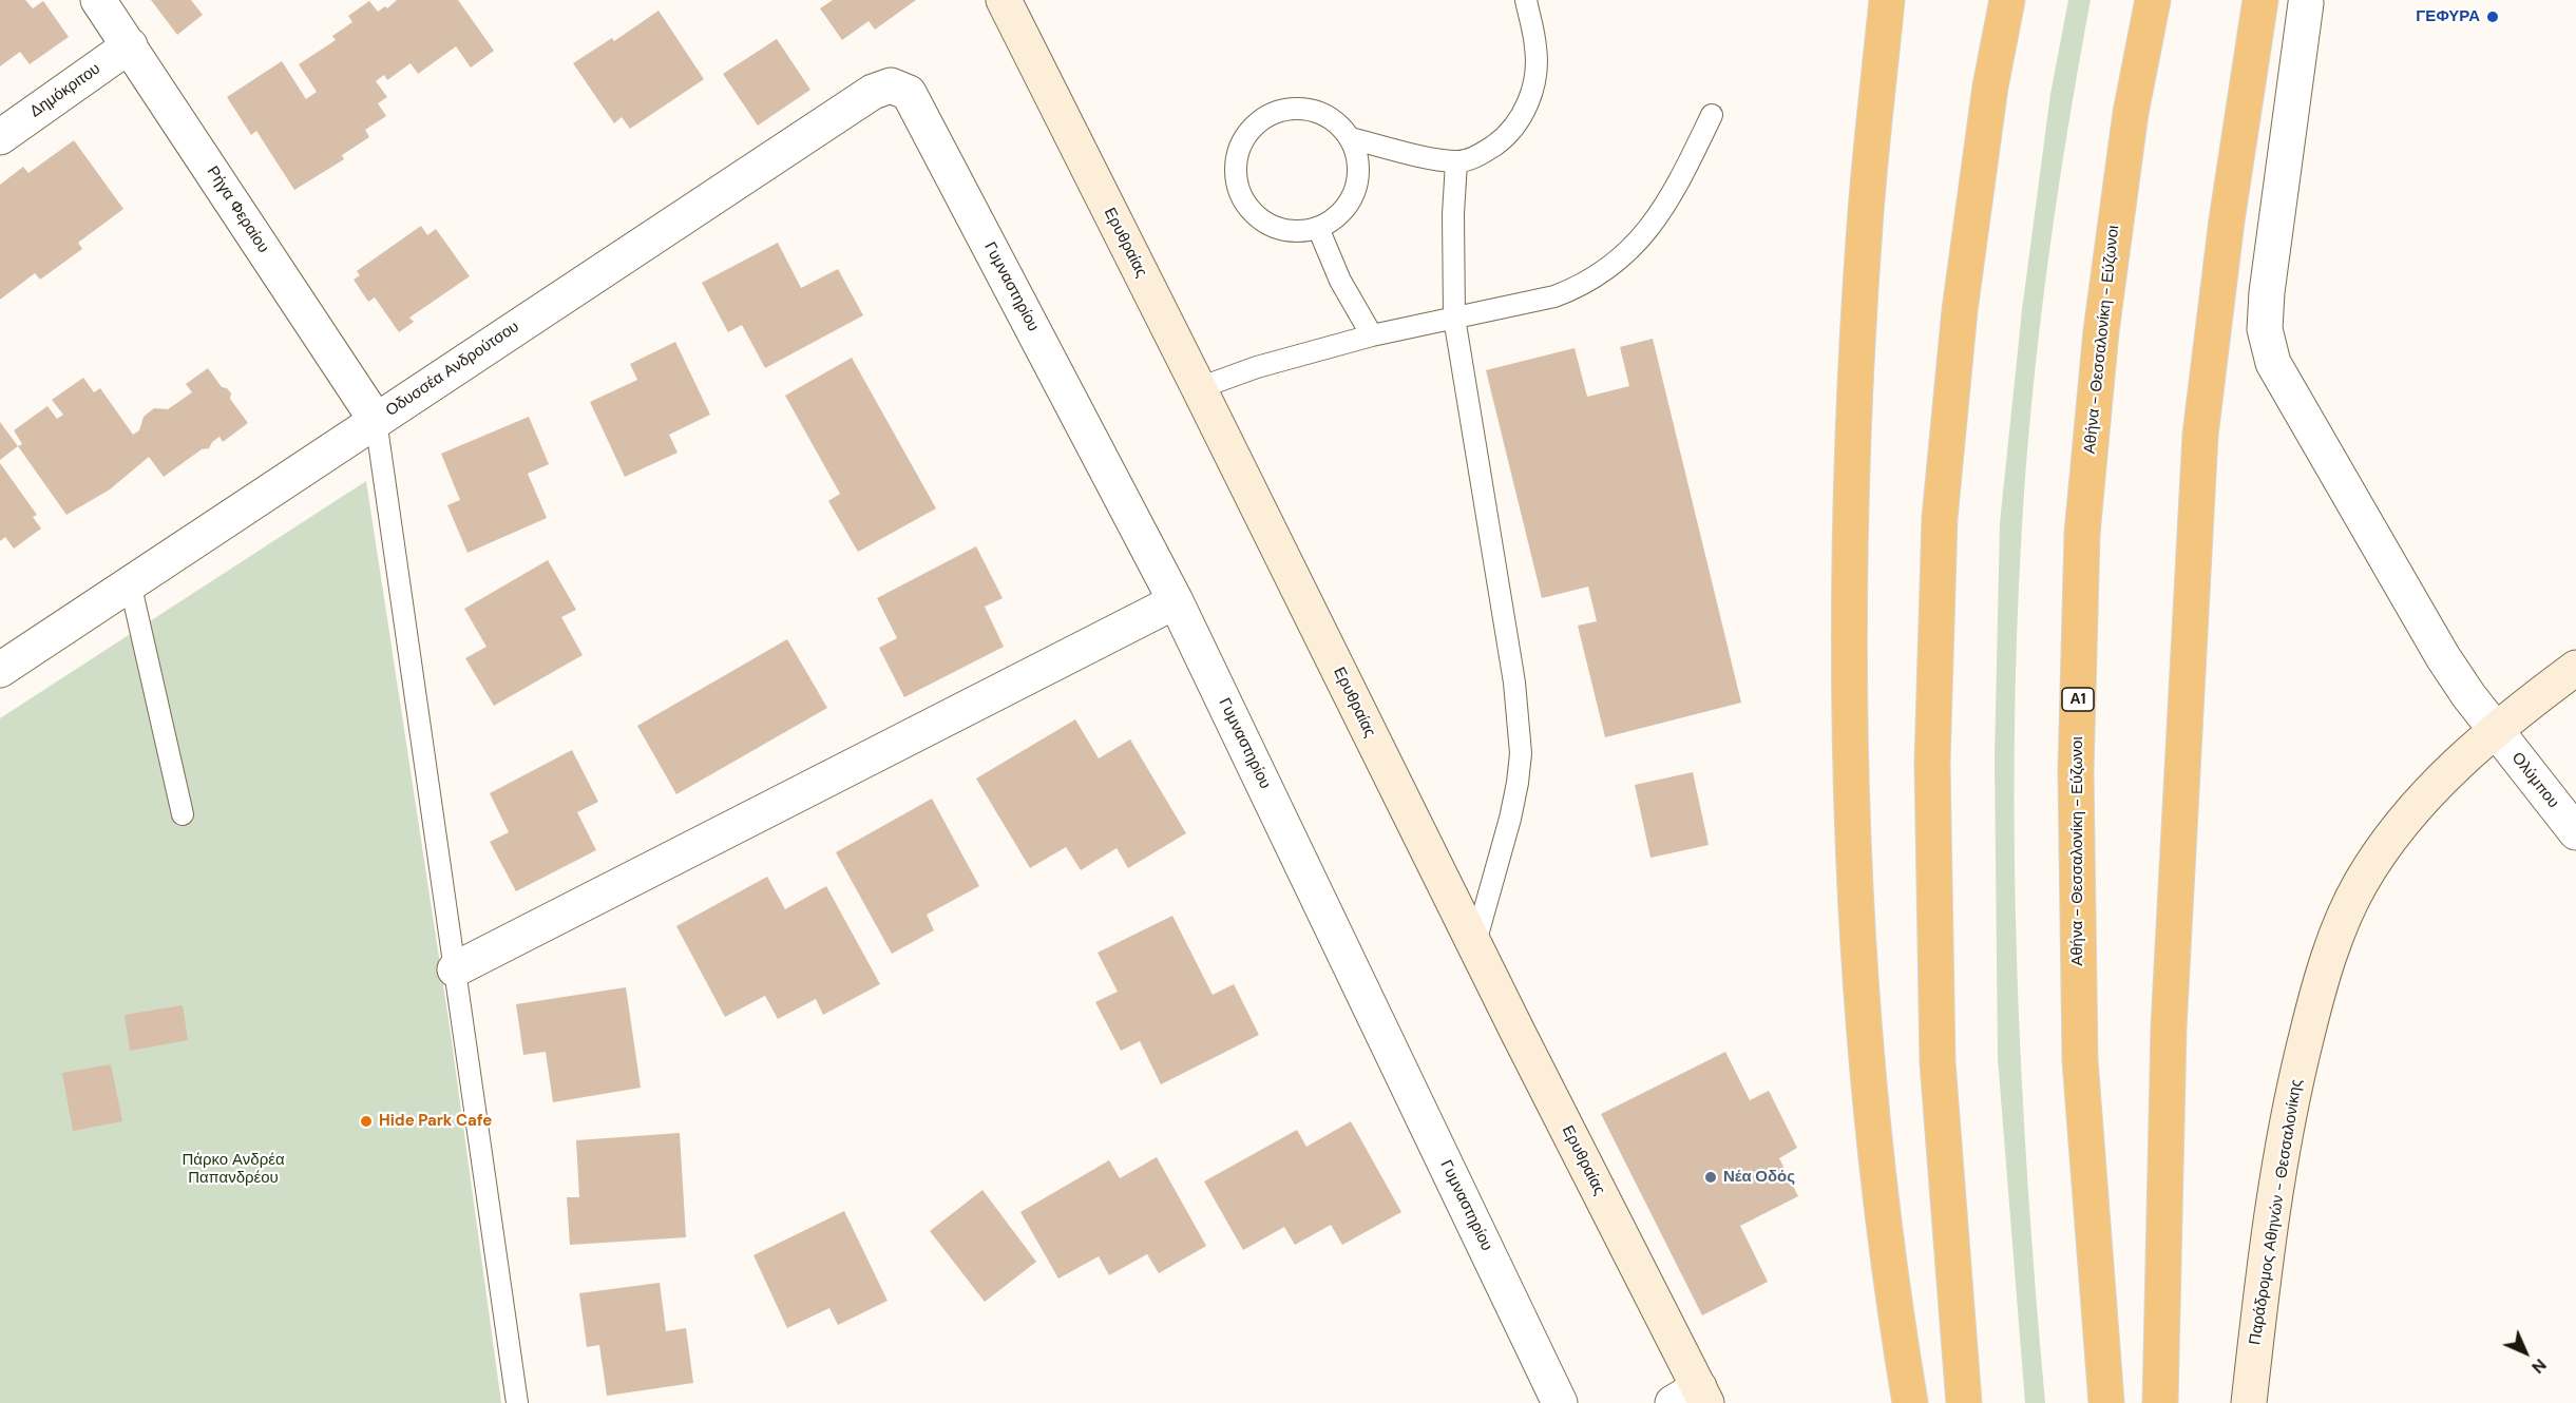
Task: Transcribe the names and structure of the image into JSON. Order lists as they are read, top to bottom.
{
  "streets": {
    "highway": ["Αθήνα - Θεσσαλονίκη - Εύζωνοι", "Α1"],
    "main road": ["Ερυθραίας", "Παράδρομος Αθηνών - Θεσσαλονίκης"],
    "street": [
      "Δημόκριτου",
      "Ρήγα Φεραίου",
      "Γυμναστηρίου",
      "Οδυσσέα Ανδρούτσου",
      "Ολύμπου"
    ]
  },
  "crossings": [
    ["Δημόκριτου", "Ρήγα Φεραίου"],
    ["Ρήγα Φεραίου", "Οδυσσέα Ανδρούτσου"],
    ["Γυμναστηρίου", "Οδυσσέα Ανδρούτσου"],
    ["Ολύμπου", "Παράδρομος Αθηνών - Θεσσαλονίκης"]
  ],
  "parks": ["Πάρκο Ανδρέα Παπανδρέου"],
  "places": ["ΓΕΦΥΡΑ", "Hide Park Cafe", "Νέα Οδός"],
  "north": "bottom right"
}
